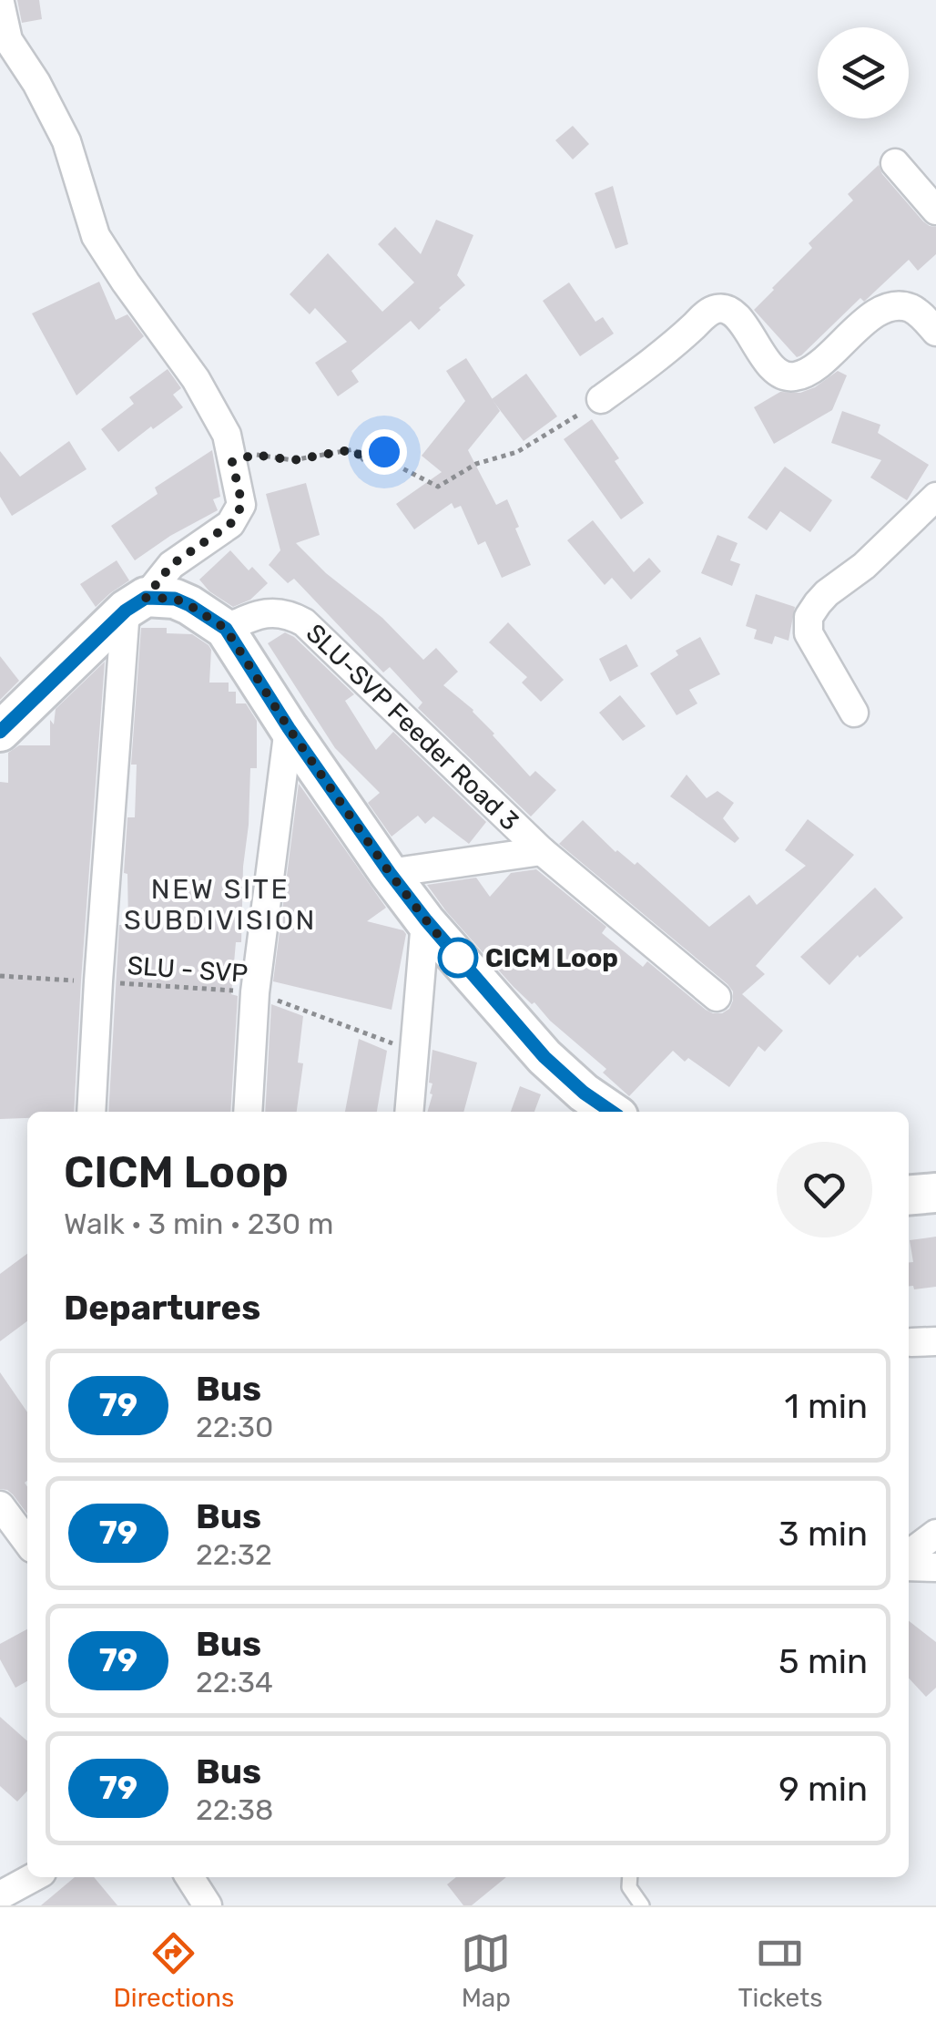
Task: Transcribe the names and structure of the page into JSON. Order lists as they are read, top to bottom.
{
  "streets": {
    "street": ["SLU-SVP Feeder Road 3"],
    "path": ["SLU - SVP"]
  },
  "districts": ["NEW SITE SUBDIVISION"],
  "places": ["CICM Loop"],
  "lines": ["bus line 79"],
  "page": {
    "heading": [
      ["CICM Loop", "Walk · 3 min · 230 m"],
      "Departures"
    ],
    "list": [
      {
        "mark": "79",
        "name": "Bus",
        "note": "22:30",
        "value": "1 min"
      },
      {
        "mark": "79",
        "name": "Bus",
        "note": "22:32",
        "value": "3 min"
      },
      {
        "mark": "79",
        "name": "Bus",
        "note": "22:34",
        "value": "5 min"
      },
      {
        "mark": "79",
        "name": "Bus",
        "note": "22:38",
        "value": "9 min"
      }
    ],
    "tabs": ["Directions", "Map", "Tickets"]
  }
}
